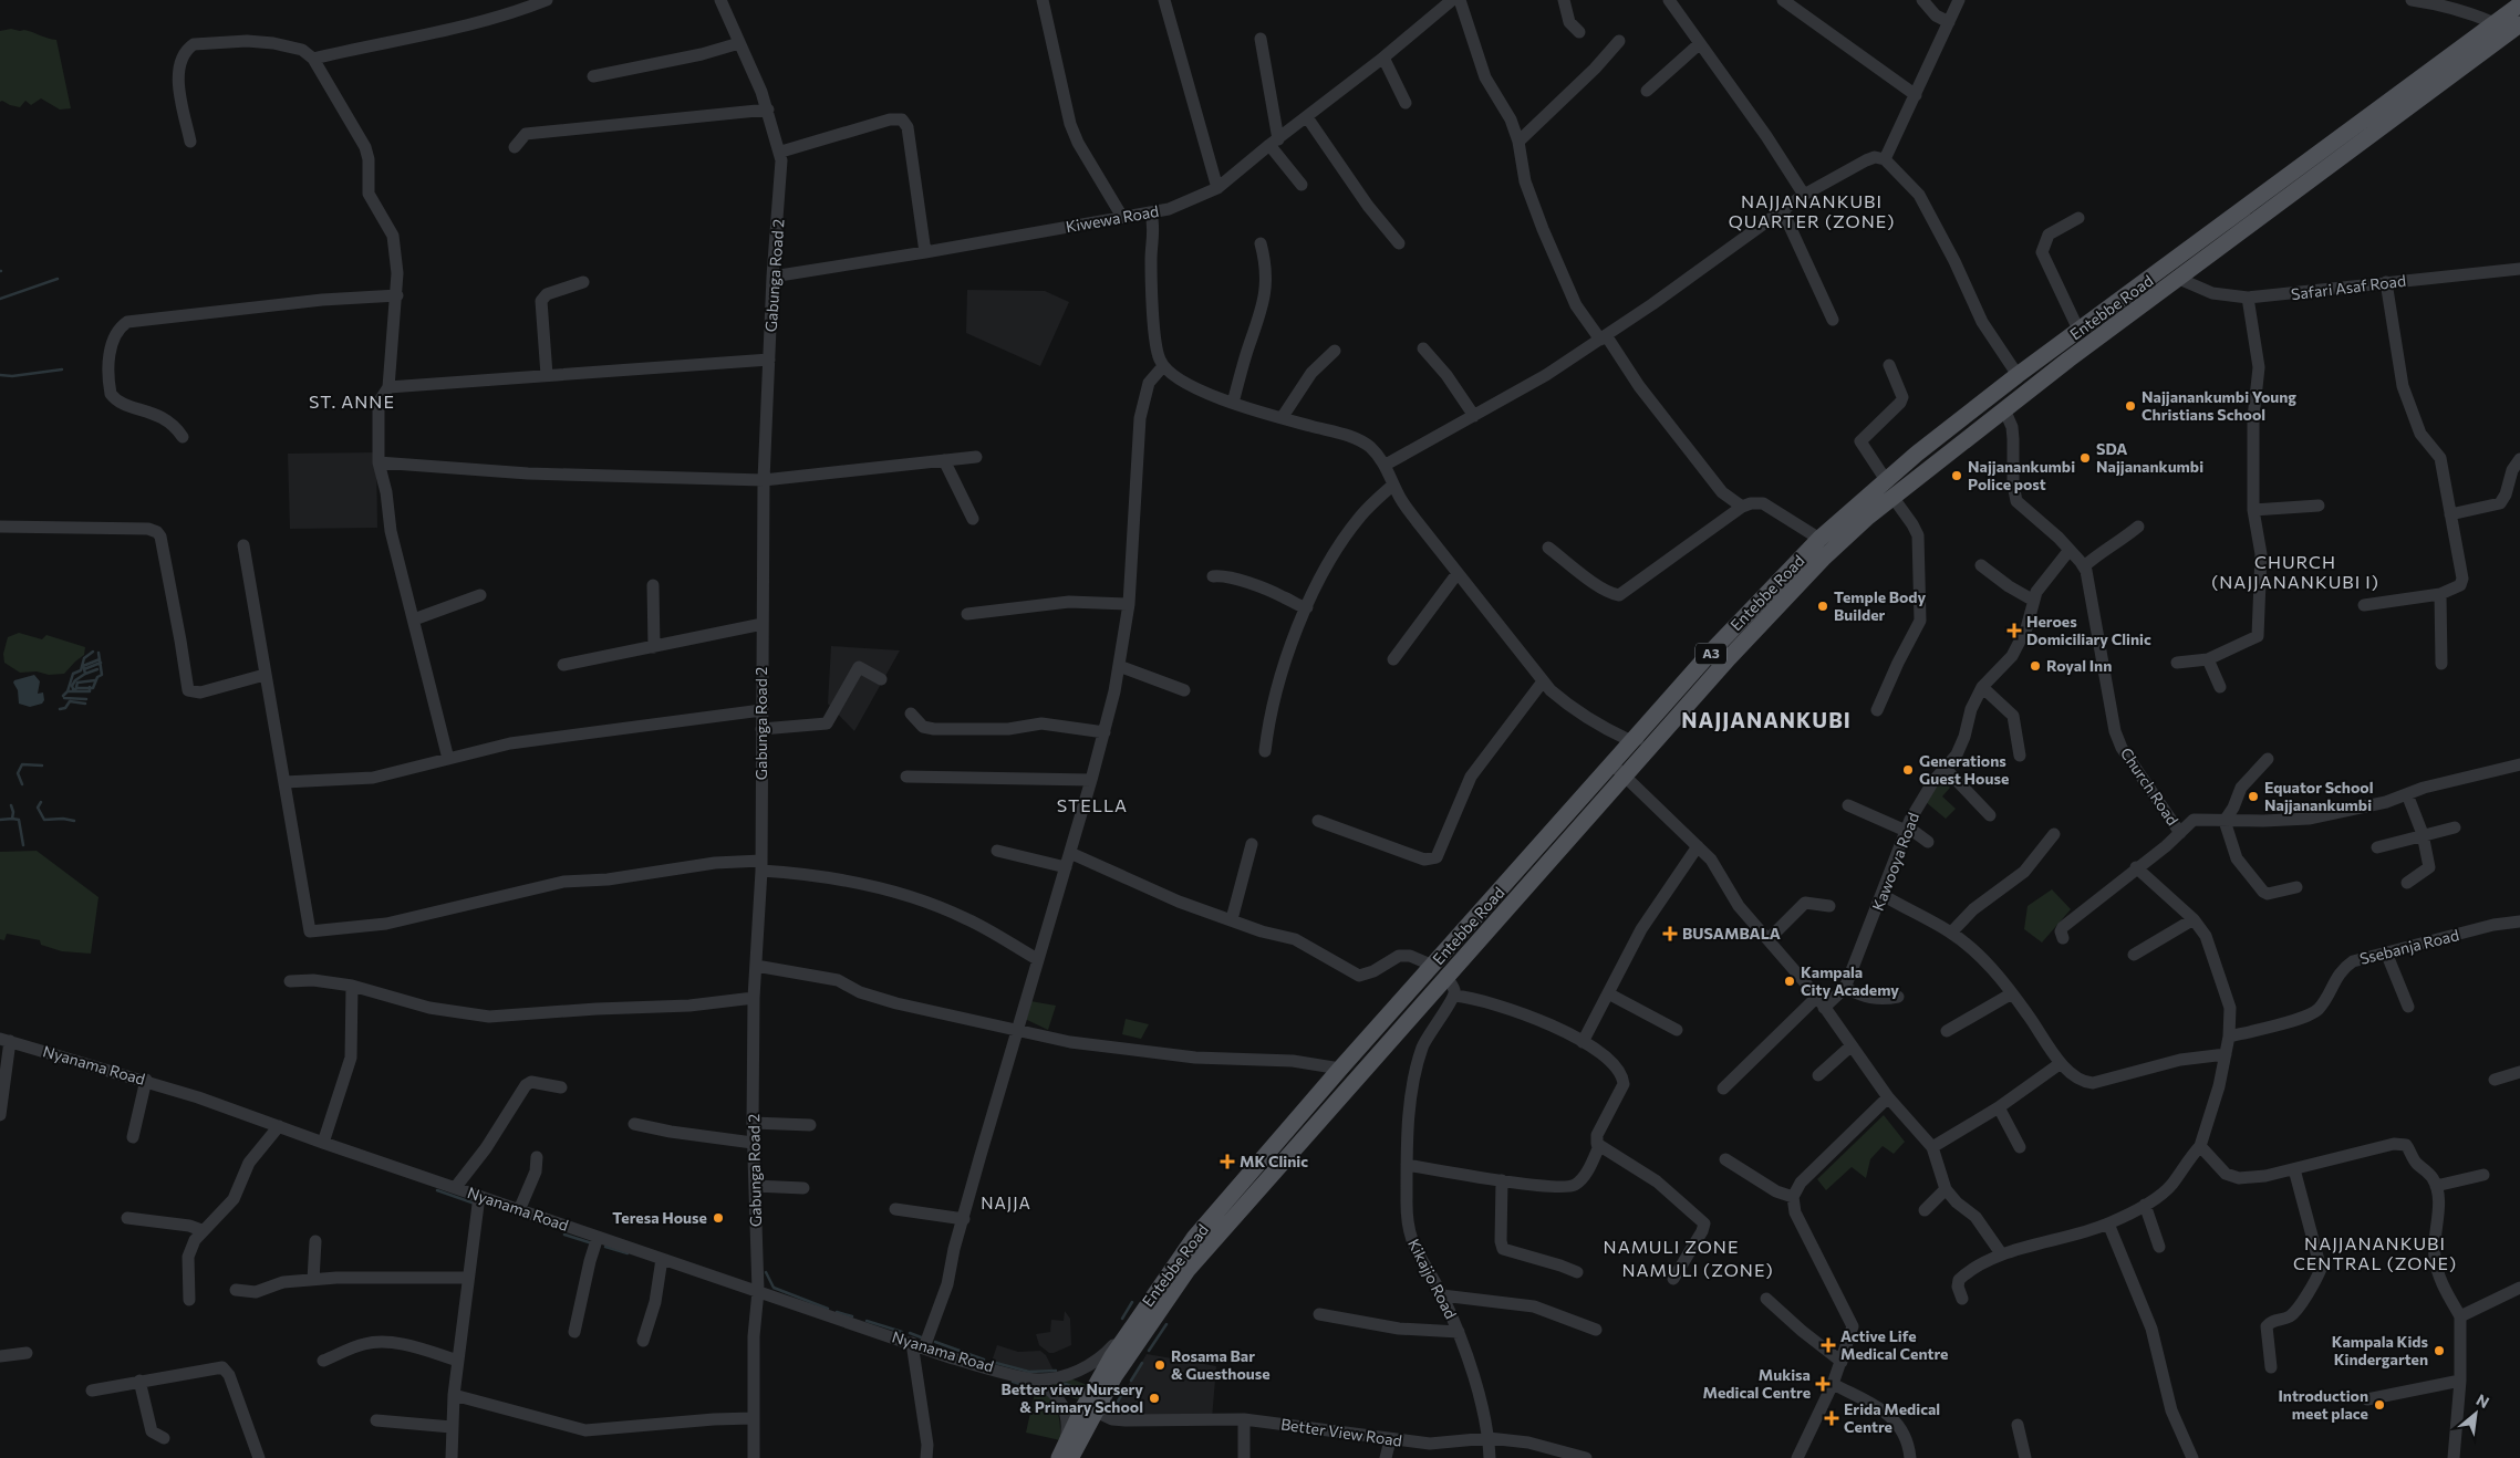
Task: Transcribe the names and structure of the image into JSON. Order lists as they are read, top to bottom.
{
  "streets": {
    "main road": ["Entebbe Road", "A3"],
    "street": [
      "Kiwewa Road",
      "Gabunga Road 2",
      "Safari Asaf Road",
      "Church Road",
      "Kawooya Road",
      "Ssebanja Road",
      "Nyanama Road",
      "Kikajjo Road",
      "Better View Road"
    ]
  },
  "crossings": [
    ["Kiwewa Road", "Gabunga Road 2"],
    ["Gabunga Road 2", "Nyanama Road"],
    ["Safari Asaf Road", "Entebbe Road"],
    ["Entebbe Road", "Church Road"],
    ["Entebbe Road", "Nyanama Road"],
    ["Entebbe Road", "Better View Road"],
    ["Kikajjo Road", "Better View Road"]
  ],
  "districts": [
    "NAJJANANKUBI QUARTER (ZONE)",
    "ST. ANNE",
    "CHURCH (NAJJANANKUBI I)",
    "NAJJANANKUBI",
    "STELLA",
    "NAJJA",
    "NAJJANANKUBI CENTRAL (ZONE)",
    "NAMULI ZONE",
    "NAMULI (ZONE)"
  ],
  "places": {
    "other": [
      "Najjanankumbi Young Christians School",
      "SDA Najjanankumbi",
      "Najjanankumbi Police post",
      "Temple Body Builder",
      "Royal Inn",
      "Generations Guest House",
      "Equator School Najjanankumbi",
      "Kampala City Academy",
      "Teresa House",
      "Kampala Kids Kindergarten",
      "Rosama Bar & Guesthouse",
      "Better view Nursery & Primary School",
      "Introduction meet place"
    ],
    "health": [
      "Heroes Domiciliary Clinic",
      "BUSAMBALA",
      "MK Clinic",
      "Active Life Medical Centre",
      "Mukisa Medical Centre",
      "Erida Medical Centre"
    ]
  },
  "north": "top right"
}
